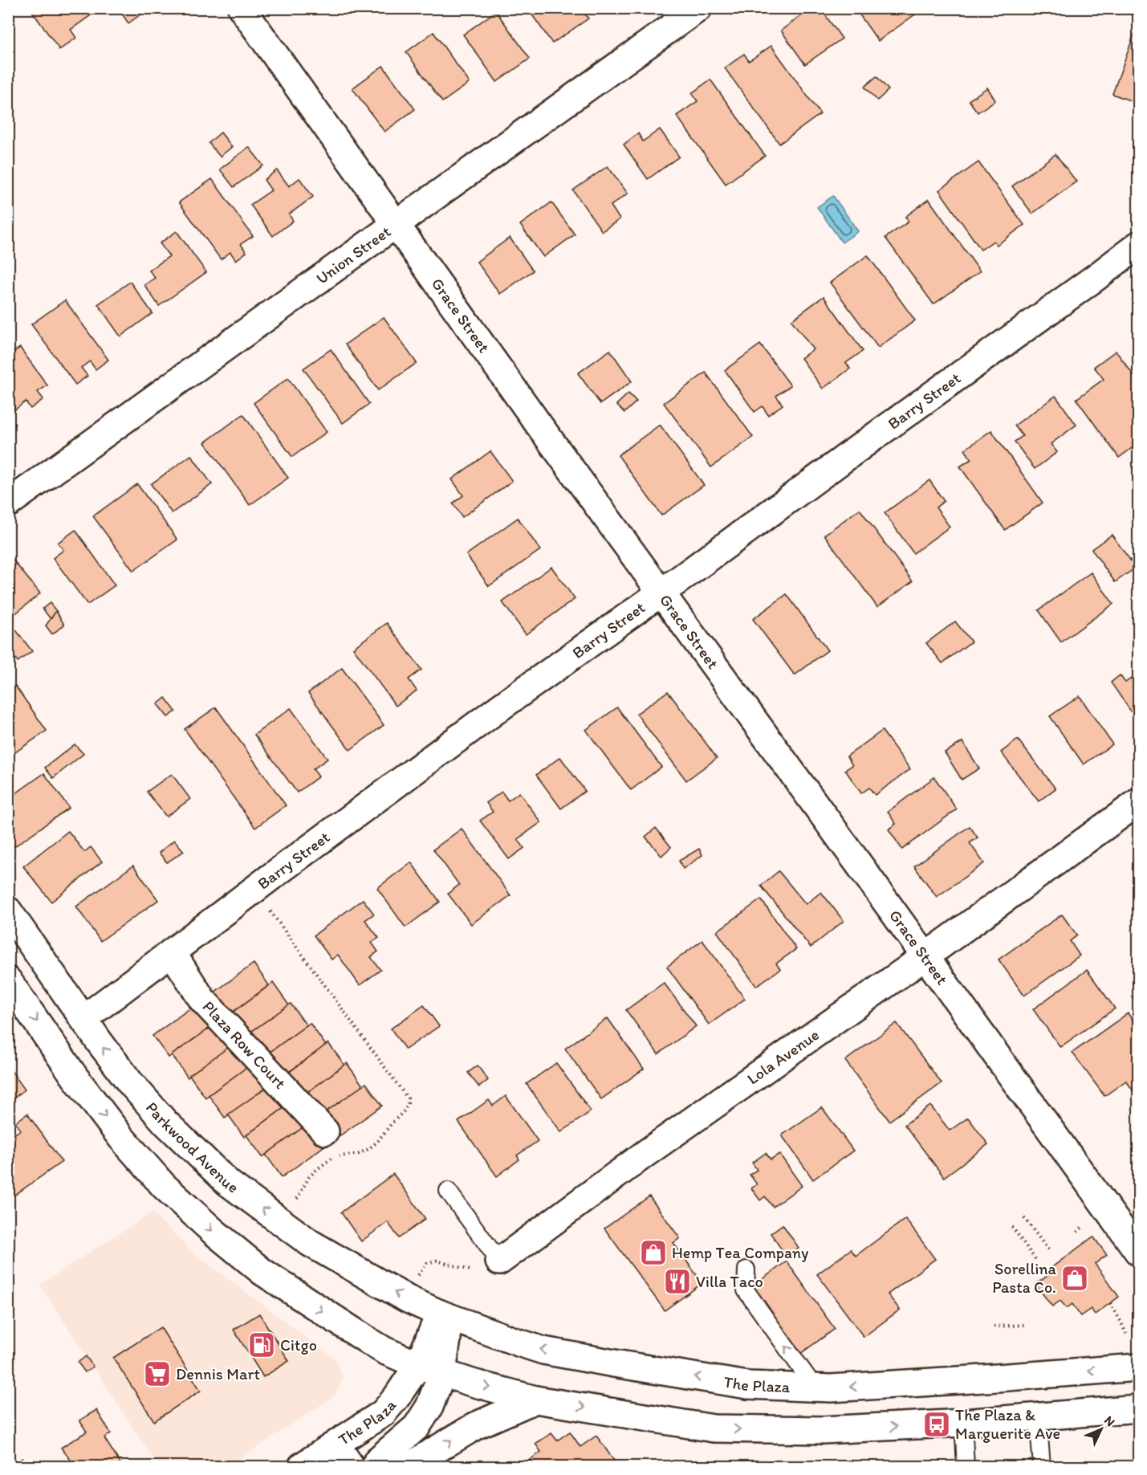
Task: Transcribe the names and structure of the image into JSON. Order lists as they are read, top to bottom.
{
  "streets": {
    "street": [
      "Union Street",
      "Grace Street",
      "Barry Street",
      "Plaza Row Court",
      "Lola Avenue",
      "Parkwood Avenue",
      "The Plaza"
    ]
  },
  "crossings": [
    ["Union Street", "Grace Street"],
    ["Grace Street", "Barry Street"],
    ["Grace Street", "Lola Avenue"],
    ["Barry Street", "Plaza Row Court"],
    ["Barry Street", "Parkwood Avenue"],
    ["Parkwood Avenue", "The Plaza"]
  ],
  "places": {
    "shop": ["Hemp Tea Company", "Sorellina Pasta Co."],
    "restaurant": ["Villa Taco"],
    "fuel station": ["Citgo"],
    "supermarket": ["Dennis Mart"],
    "bus stop": ["The Plaza & Marguerite Ave"]
  },
  "north": "top right"
}
